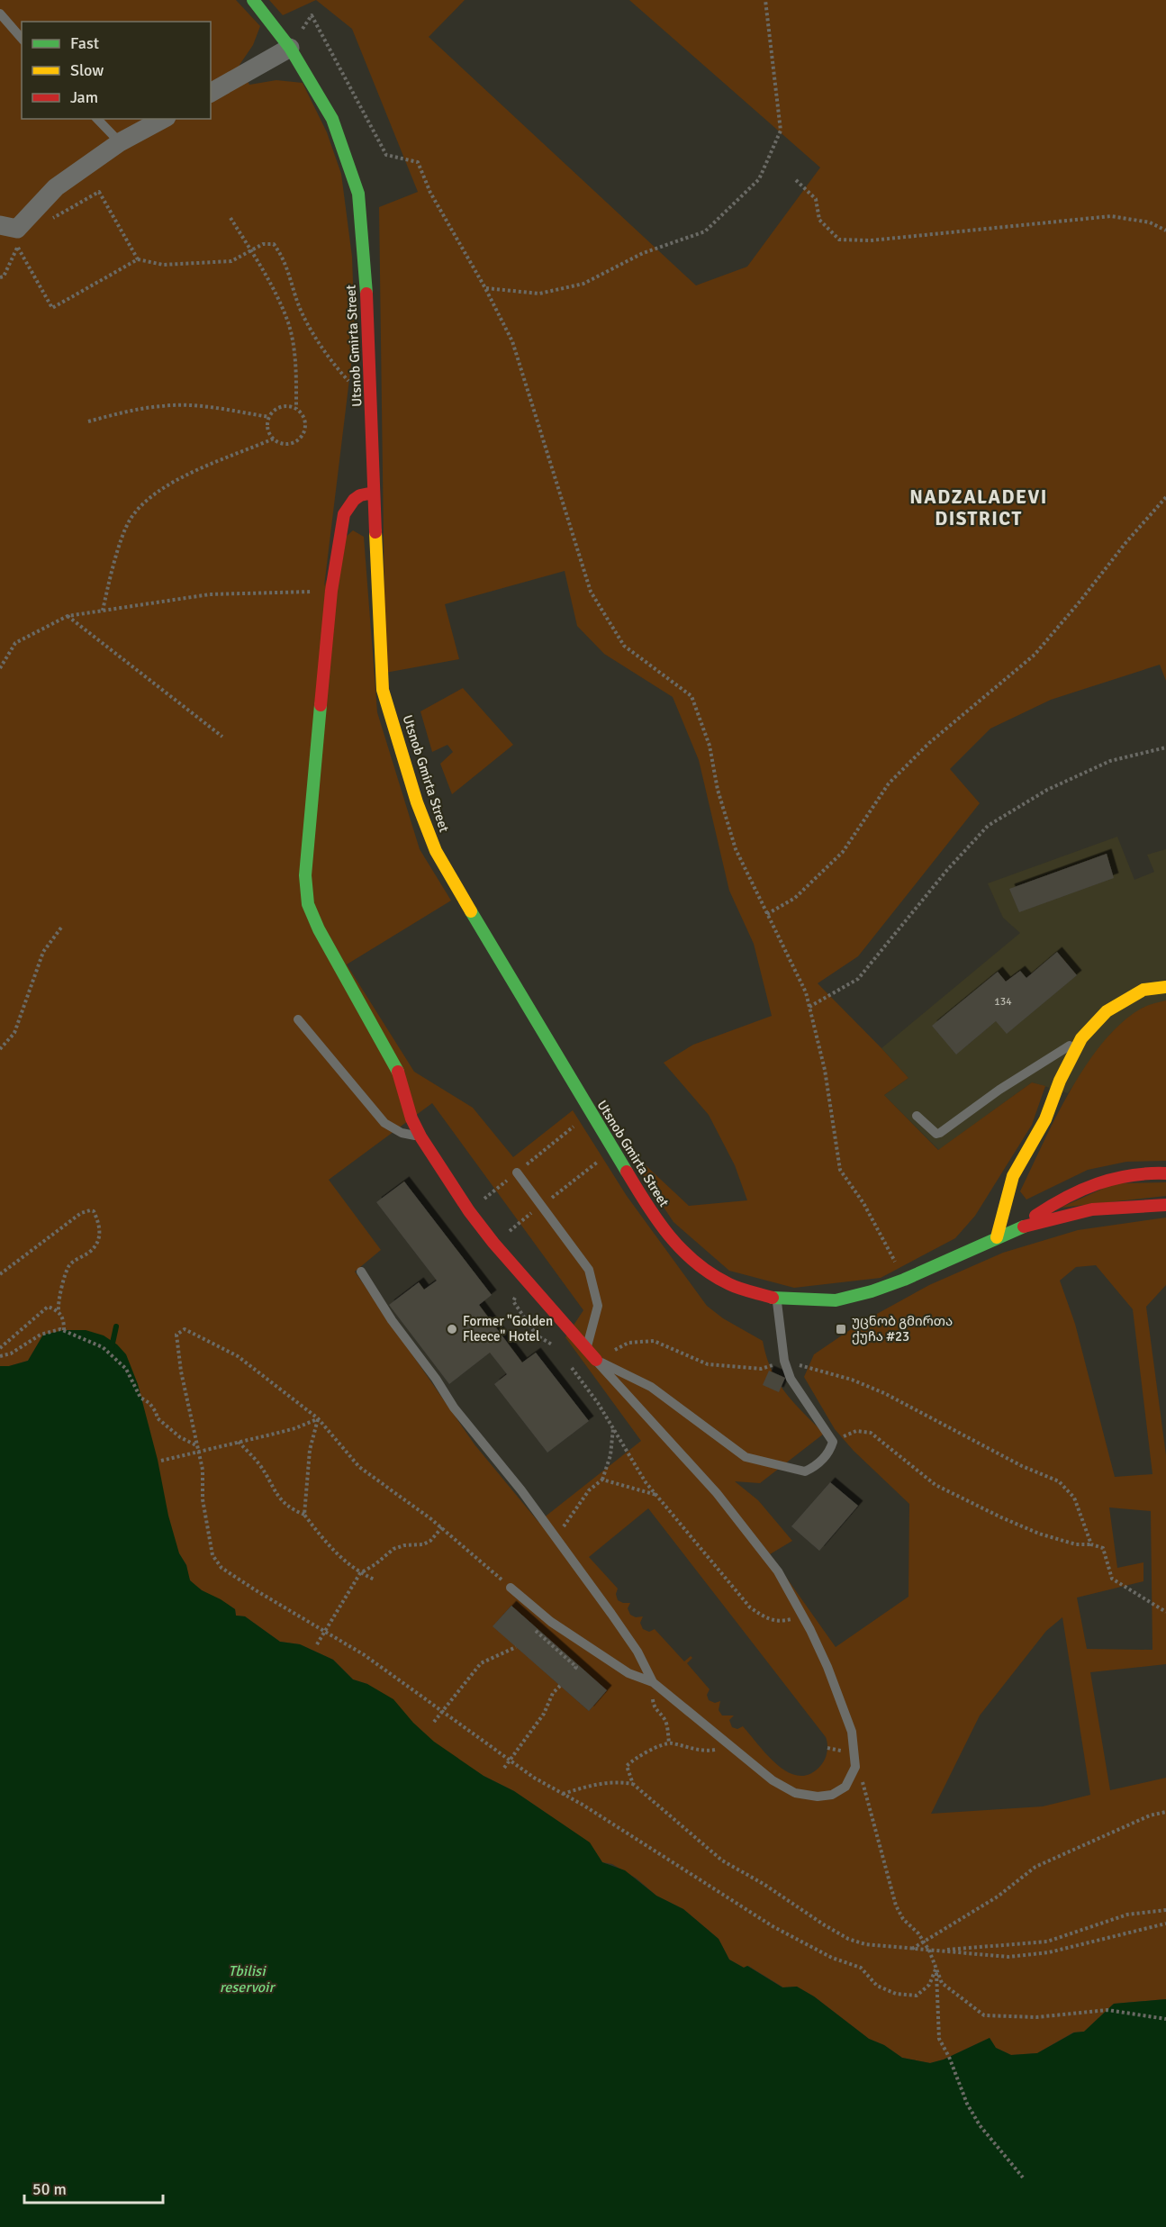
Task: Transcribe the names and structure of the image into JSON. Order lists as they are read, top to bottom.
{
  "streets": {
    "main road": ["Utsnob Gmirta Street"]
  },
  "districts": ["NADZALADEVI DISTRICT"],
  "water": ["Tbilisi reservoir"],
  "places": {
    "other": ["Former \"Golden Fleece\" Hotel"],
    "transit": ["უცნობ გმირთა ქუჩა #23"]
  },
  "house_numbers": ["134"],
  "legend": ["Fast", "Slow", "Jam"],
  "scale_bar": "50 m"
}
